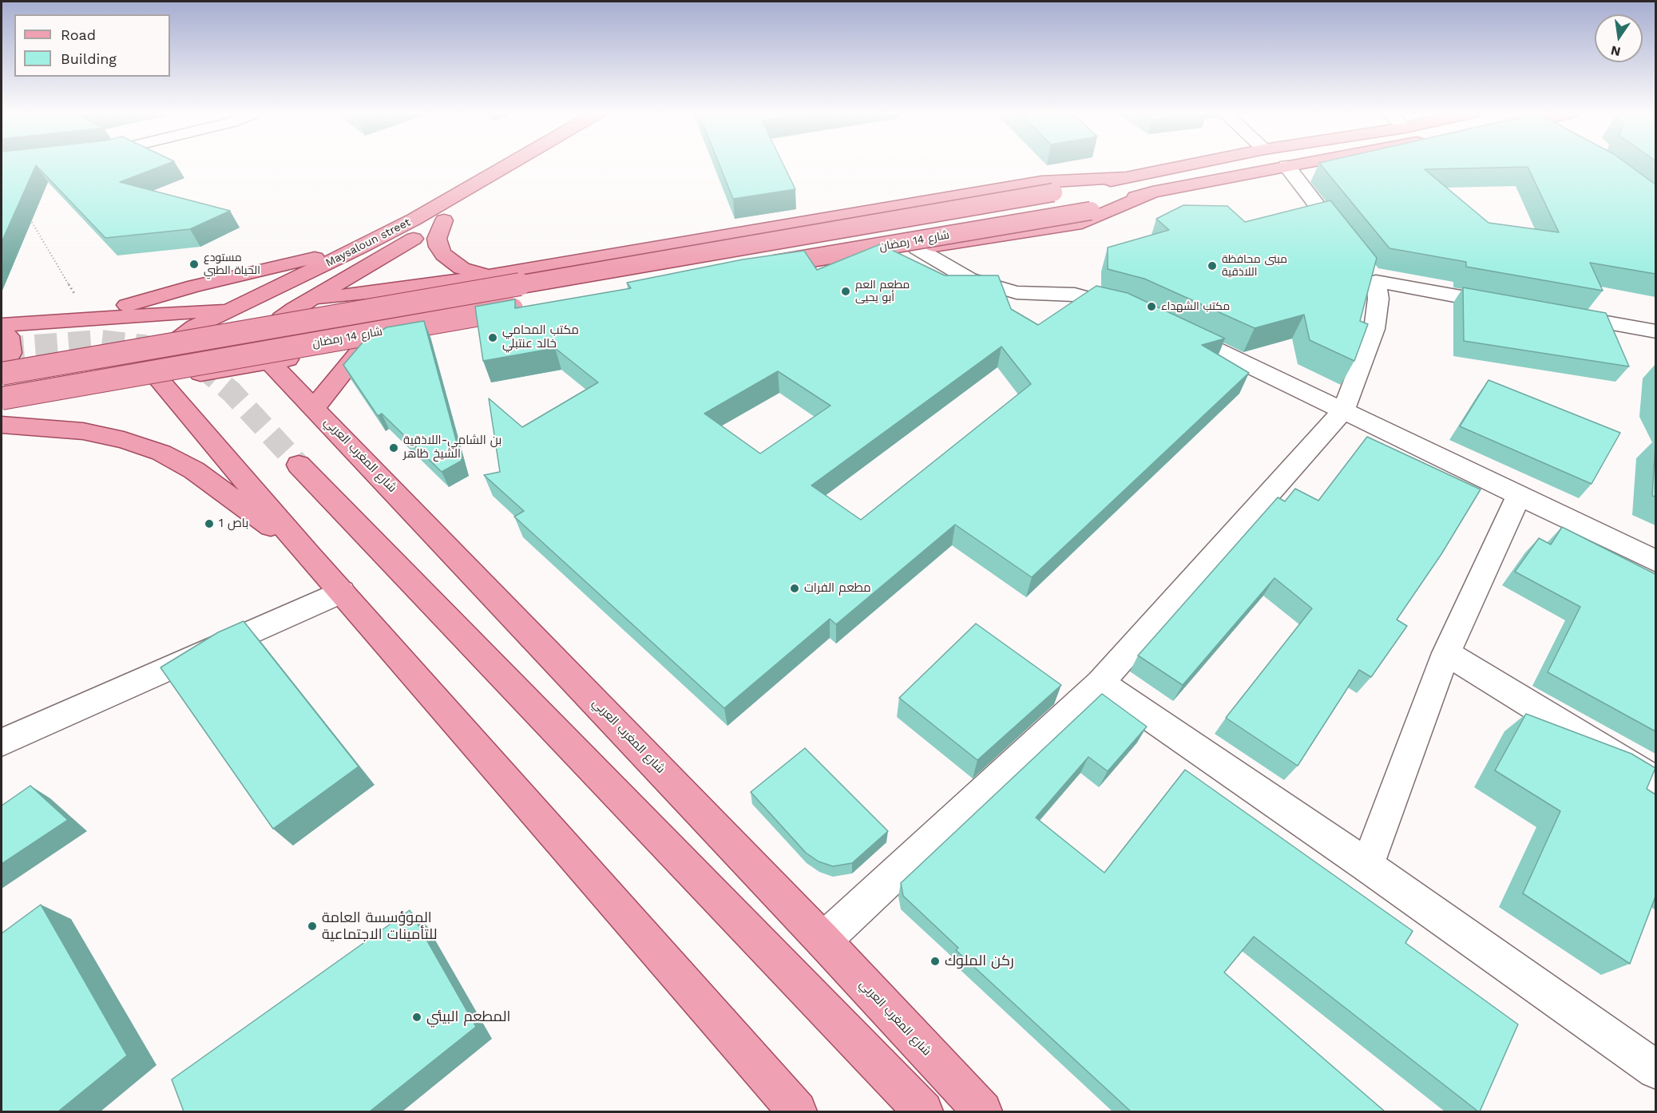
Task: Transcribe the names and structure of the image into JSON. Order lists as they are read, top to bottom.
{
  "streets": {
    "main road": ["شارع 14 رمضان", "Maysaloun street", "شارع المغرب العربي"]
  },
  "crossings": [
    ["Maysaloun street", "شارع المغرب العربي"]
  ],
  "places": [
    "مستودع الحياة الطبي",
    "مبنى محافظة اللاذقية",
    "مطعم العم أبو يحيى",
    "مكتب الشهداء",
    "مكتب المحامي خالد عنتبلي",
    "بن الشامي-اللاذقية الشيخ ظاهر",
    "باص 1",
    "مطعم الفرات",
    "الموؤسسة العامة للتأمينات الاجتماعية",
    "ركن الملوك",
    "المطعم البيئي"
  ],
  "legend": ["Road", "Building"],
  "north": "bottom"
}
